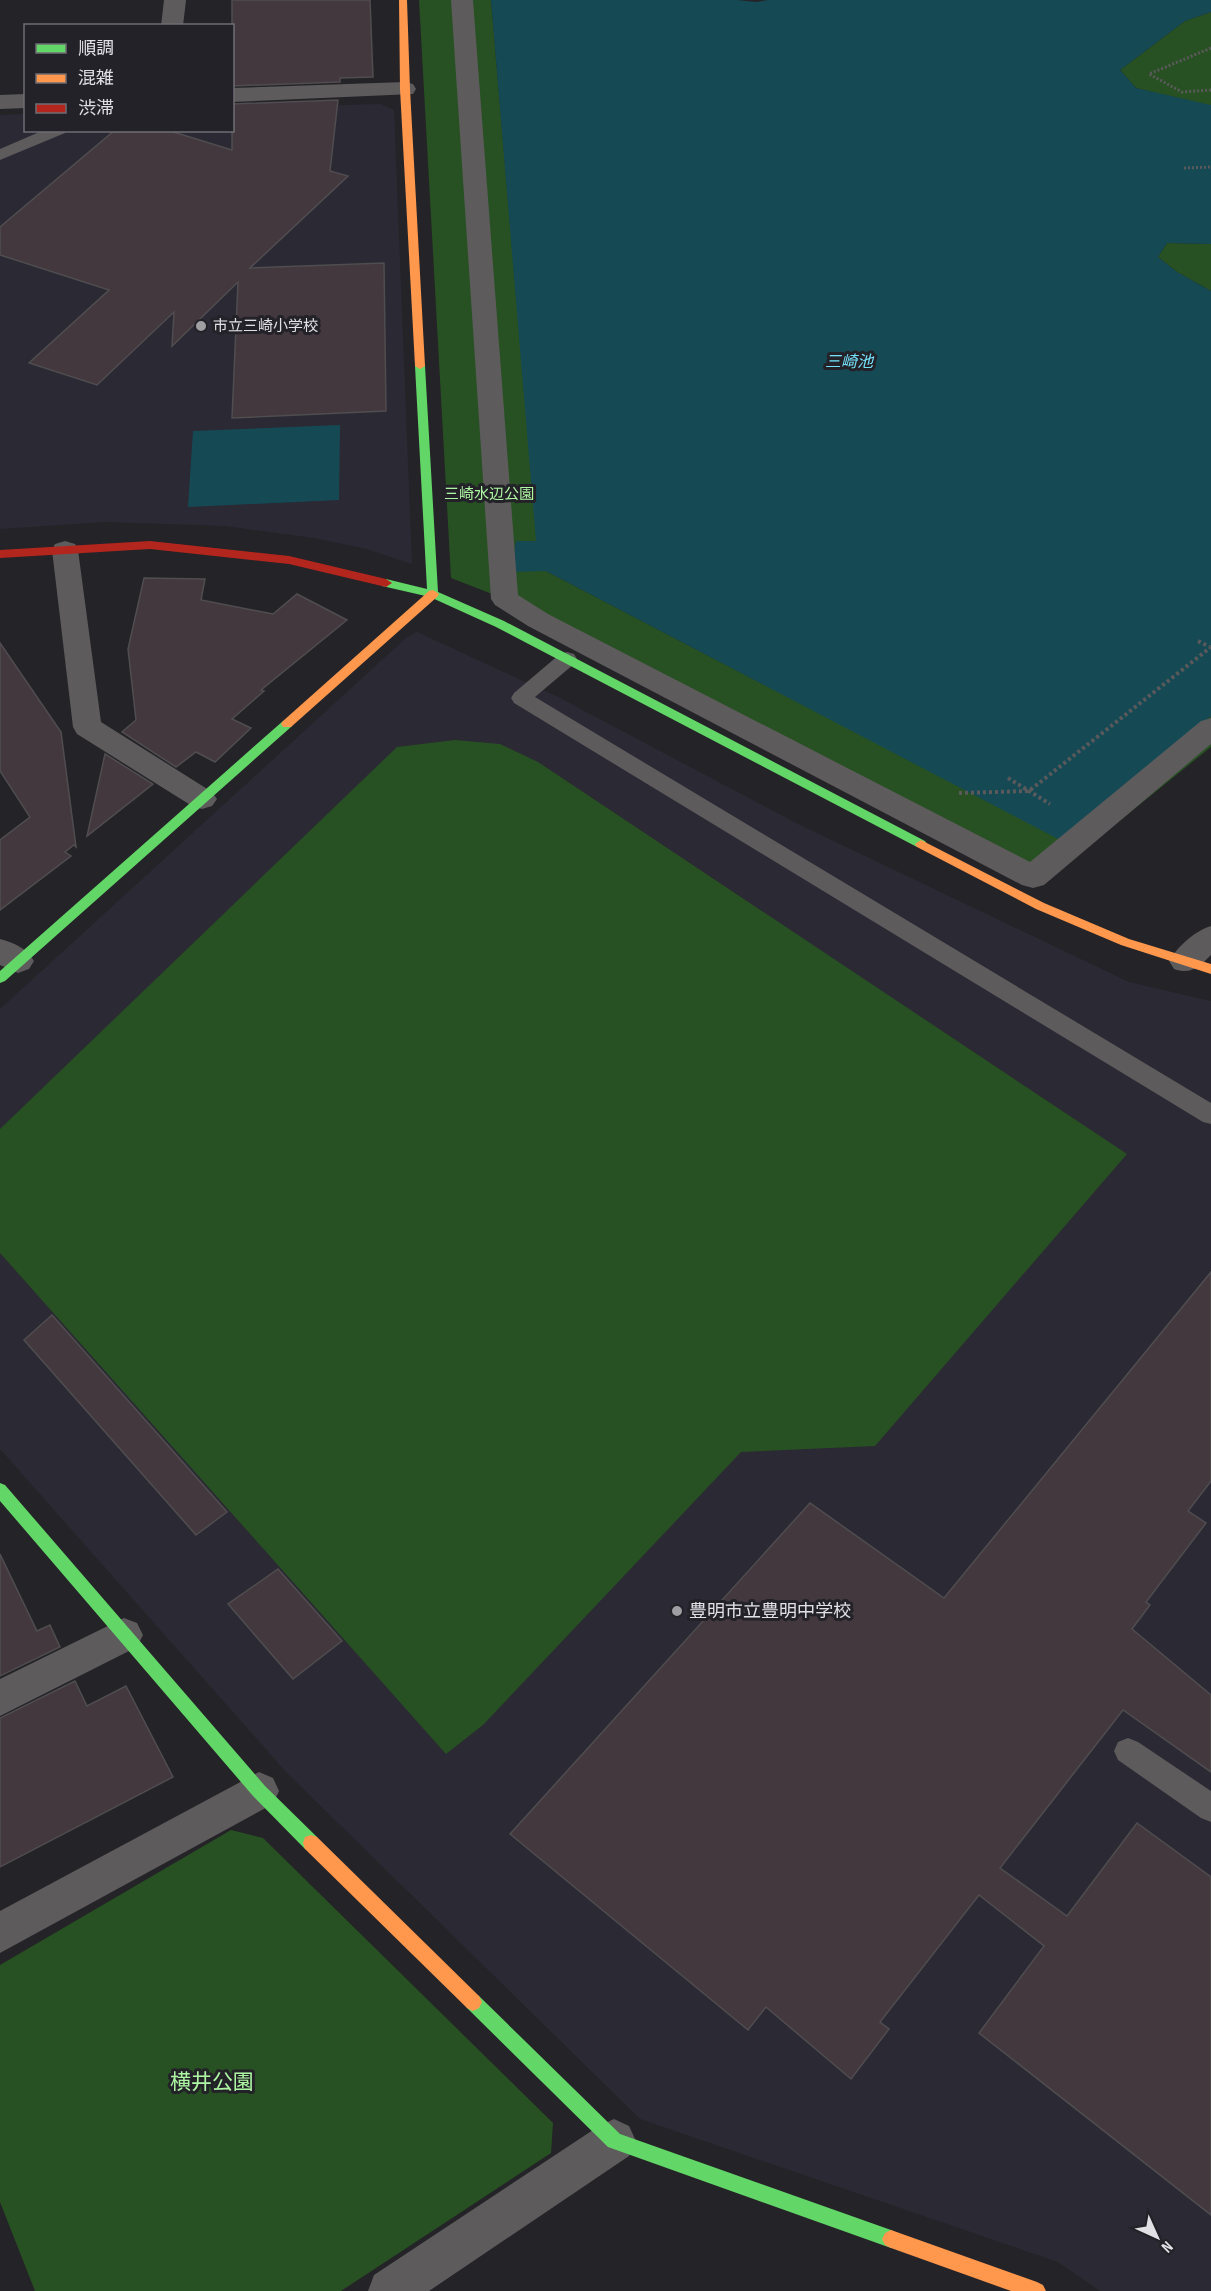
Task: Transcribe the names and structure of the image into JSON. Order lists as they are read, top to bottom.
{
  "water": ["三崎池"],
  "parks": ["三崎水辺公園", "横井公園"],
  "places": ["市立三崎小学校", "豊明市立豊明中学校"],
  "legend": ["順調", "混雑", "渋滞"],
  "north": "bottom right"
}
